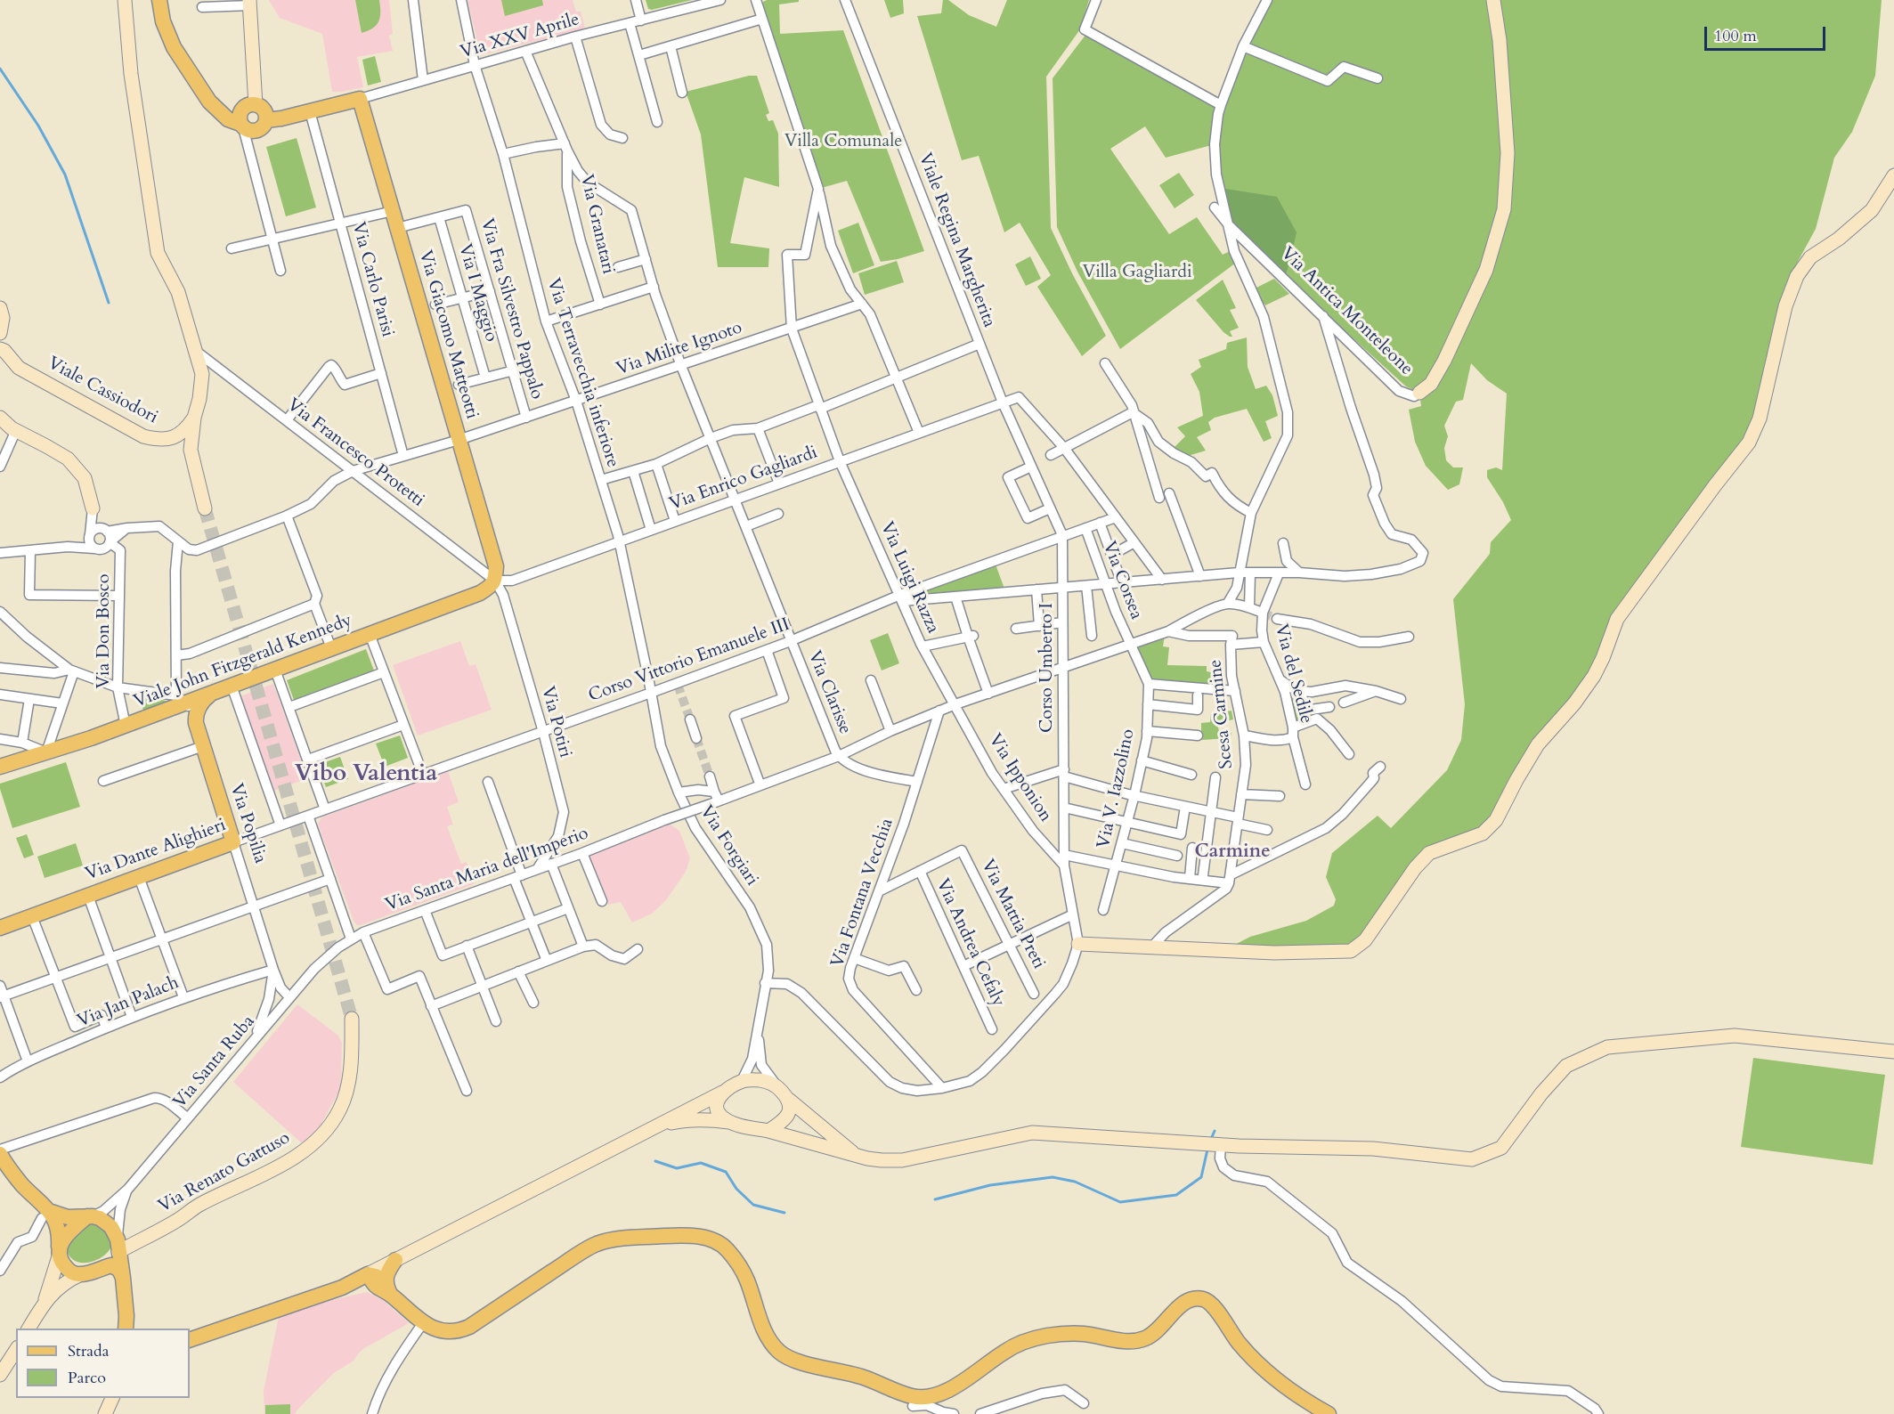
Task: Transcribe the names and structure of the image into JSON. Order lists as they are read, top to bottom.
{
  "streets": {
    "main road": [
      "Via Giacomo Matteotti",
      "Viale John Fitzgerald Kennedy",
      "Via Popilia",
      "Via Dante Alighieri"
    ],
    "street": [
      "Via XXV Aprile",
      "Via Granatari",
      "Viale Regina Margherita",
      "Via Carlo Parisi",
      "Via I Maggio",
      "Via Fra Silvestro Pappalo",
      "Via Antica Monteleone",
      "Via Milite Ignoto",
      "Via Terravecchia inferiore",
      "Viale Cassiodori",
      "Via Francesco Protetti",
      "Via Enrico Gagliardi",
      "Via Luigi Razza",
      "Via Corsea",
      "Via Don Bosco",
      "Corso Vittorio Emanuele III",
      "Corso Umberto I",
      "Via del Sedile",
      "Via Clarisse",
      "Scesa Carmine",
      "Via Potiri",
      "Via Ipponion",
      "Via V. Iazzolino",
      "Via Forgiari",
      "Via Santa Maria dell'Imperio",
      "Via Fontana Vecchia",
      "Via Mattia Preti",
      "Via Andrea Cefaly",
      "Via Jan Palach",
      "Via Santa Ruba",
      "Via Renato Gattuso"
    ]
  },
  "crossings": [
    ["Via XXV Aprile", "Via Giacomo Matteotti"],
    ["Via XXV Aprile", "Via Terravecchia inferiore"],
    ["Via XXV Aprile", "Via Clarisse"],
    ["Via Granatari", "Via Clarisse"],
    ["Viale Regina Margherita", "Via Enrico Gagliardi"],
    ["Viale Regina Margherita", "Corso Umberto I"],
    ["Via Carlo Parisi", "Via Milite Ignoto"],
    ["Via I Maggio", "Via Fra Silvestro Pappalo"],
    ["Via Fra Silvestro Pappalo", "Via Milite Ignoto"],
    ["Via Giacomo Matteotti", "Via Milite Ignoto"],
    ["Via Giacomo Matteotti", "Via Francesco Protetti"],
    ["Via Giacomo Matteotti", "Via Enrico Gagliardi"],
    ["Via Giacomo Matteotti", "Viale John Fitzgerald Kennedy"],
    ["Via Giacomo Matteotti", "Via Potiri"],
    ["Via Milite Ignoto", "Via Terravecchia inferiore"],
    ["Via Milite Ignoto", "Via Francesco Protetti"],
    ["Via Milite Ignoto", "Via Luigi Razza"],
    ["Via Milite Ignoto", "Via Don Bosco"],
    ["Via Milite Ignoto", "Via Clarisse"],
    ["Via Terravecchia inferiore", "Via Enrico Gagliardi"],
    ["Via Terravecchia inferiore", "Corso Vittorio Emanuele III"],
    ["Via Terravecchia inferiore", "Via Forgiari"],
    ["Via Francesco Protetti", "Via Enrico Gagliardi"],
    ["Via Francesco Protetti", "Viale John Fitzgerald Kennedy"],
    ["Via Francesco Protetti", "Via Potiri"],
    ["Via Enrico Gagliardi", "Via Luigi Razza"],
    ["Via Enrico Gagliardi", "Viale John Fitzgerald Kennedy"],
    ["Via Enrico Gagliardi", "Corso Umberto I"],
    ["Via Enrico Gagliardi", "Via Clarisse"],
    ["Via Enrico Gagliardi", "Via Potiri"],
    ["Via Luigi Razza", "Corso Vittorio Emanuele III"],
    ["Via Luigi Razza", "Via Ipponion"],
    ["Via Luigi Razza", "Via Santa Maria dell'Imperio"],
    ["Via Corsea", "Corso Vittorio Emanuele III"],
    ["Via Corsea", "Via V. Iazzolino"],
    ["Via Corsea", "Via Santa Maria dell'Imperio"],
    ["Via Don Bosco", "Viale John Fitzgerald Kennedy"],
    ["Corso Vittorio Emanuele III", "Corso Umberto I"],
    ["Corso Vittorio Emanuele III", "Via Clarisse"],
    ["Corso Vittorio Emanuele III", "Via Potiri"],
    ["Corso Vittorio Emanuele III", "Via Forgiari"],
    ["Corso Vittorio Emanuele III", "Via Dante Alighieri"],
    ["Viale John Fitzgerald Kennedy", "Via Potiri"],
    ["Corso Umberto I", "Via Ipponion"],
    ["Corso Umberto I", "Via Santa Maria dell'Imperio"],
    ["Via Clarisse", "Via Santa Maria dell'Imperio"],
    ["Via Potiri", "Via Santa Maria dell'Imperio"],
    ["Via Ipponion", "Via Santa Maria dell'Imperio"],
    ["Via V. Iazzolino", "Via Santa Maria dell'Imperio"],
    ["Via Popilia", "Via Dante Alighieri"],
    ["Via Popilia", "Via Jan Palach"],
    ["Via Santa Maria dell'Imperio", "Via Fontana Vecchia"],
    ["Via Santa Maria dell'Imperio", "Via Santa Ruba"],
    ["Via Mattia Preti", "Via Andrea Cefaly"],
    ["Via Santa Ruba", "Via Renato Gattuso"]
  ],
  "districts": ["Vibo Valentia", "Carmine"],
  "parks": ["Villa Comunale", "Villa Gagliardi"],
  "legend": ["Strada", "Parco"],
  "scale_bar": "100 m"
}
